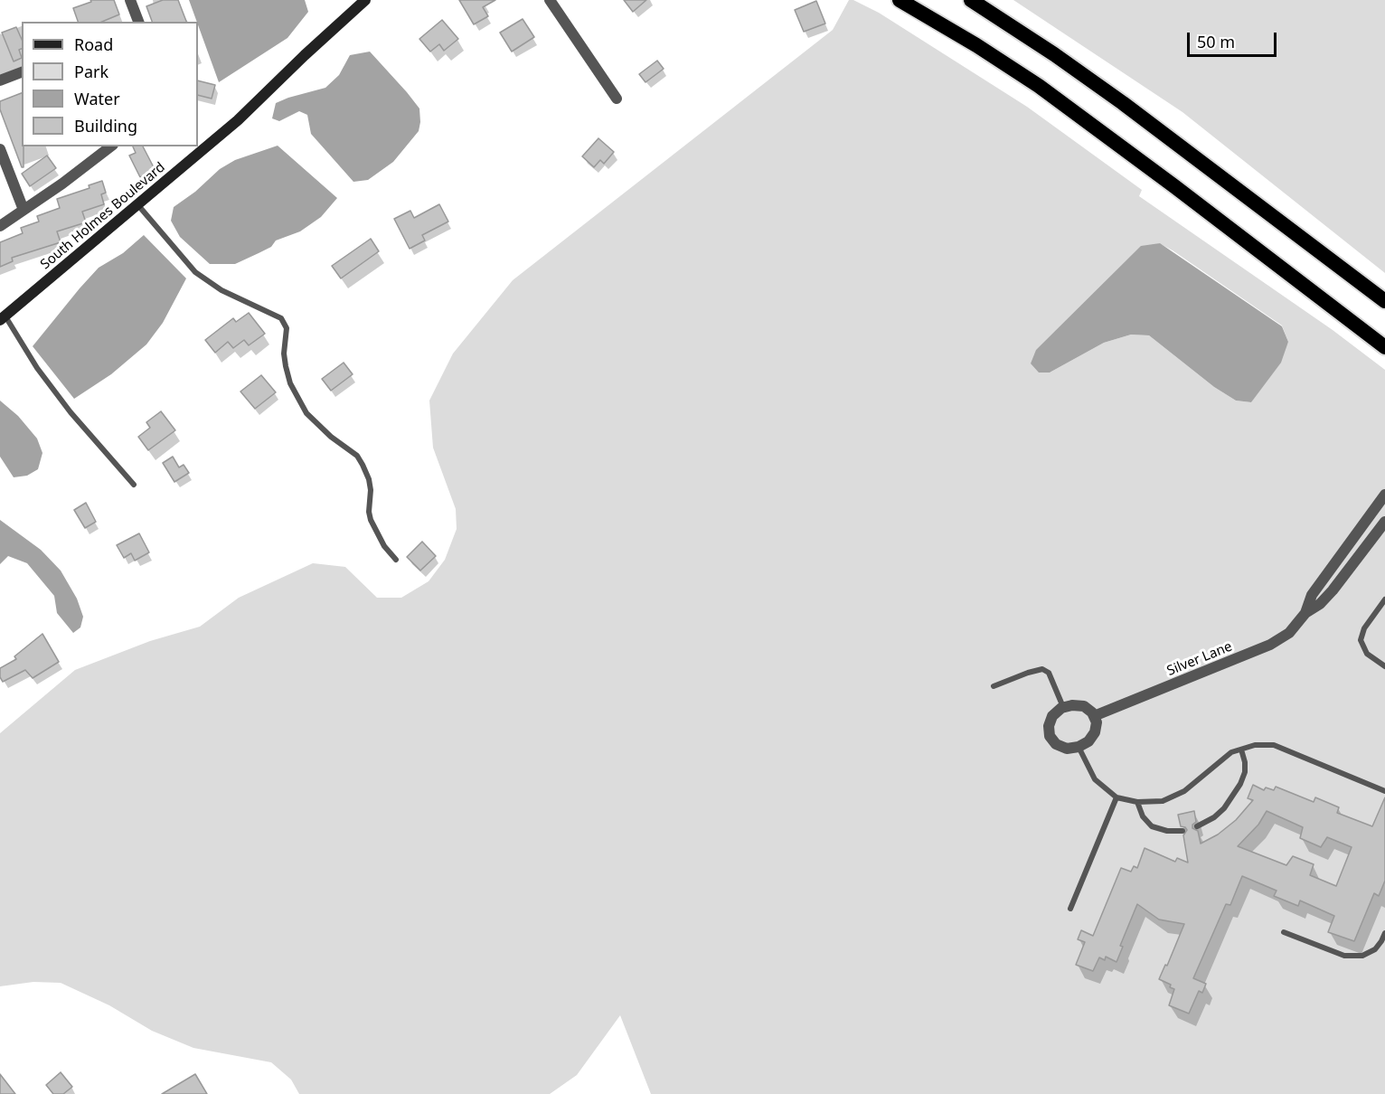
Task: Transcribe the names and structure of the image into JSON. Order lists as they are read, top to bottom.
{
  "streets": {
    "main road": ["South Holmes Boulevard"],
    "street": ["Silver Lane"]
  },
  "legend": [
    "Road",
    "Park",
    "Water",
    "Building"
  ],
  "scale_bar": "50 m"
}
